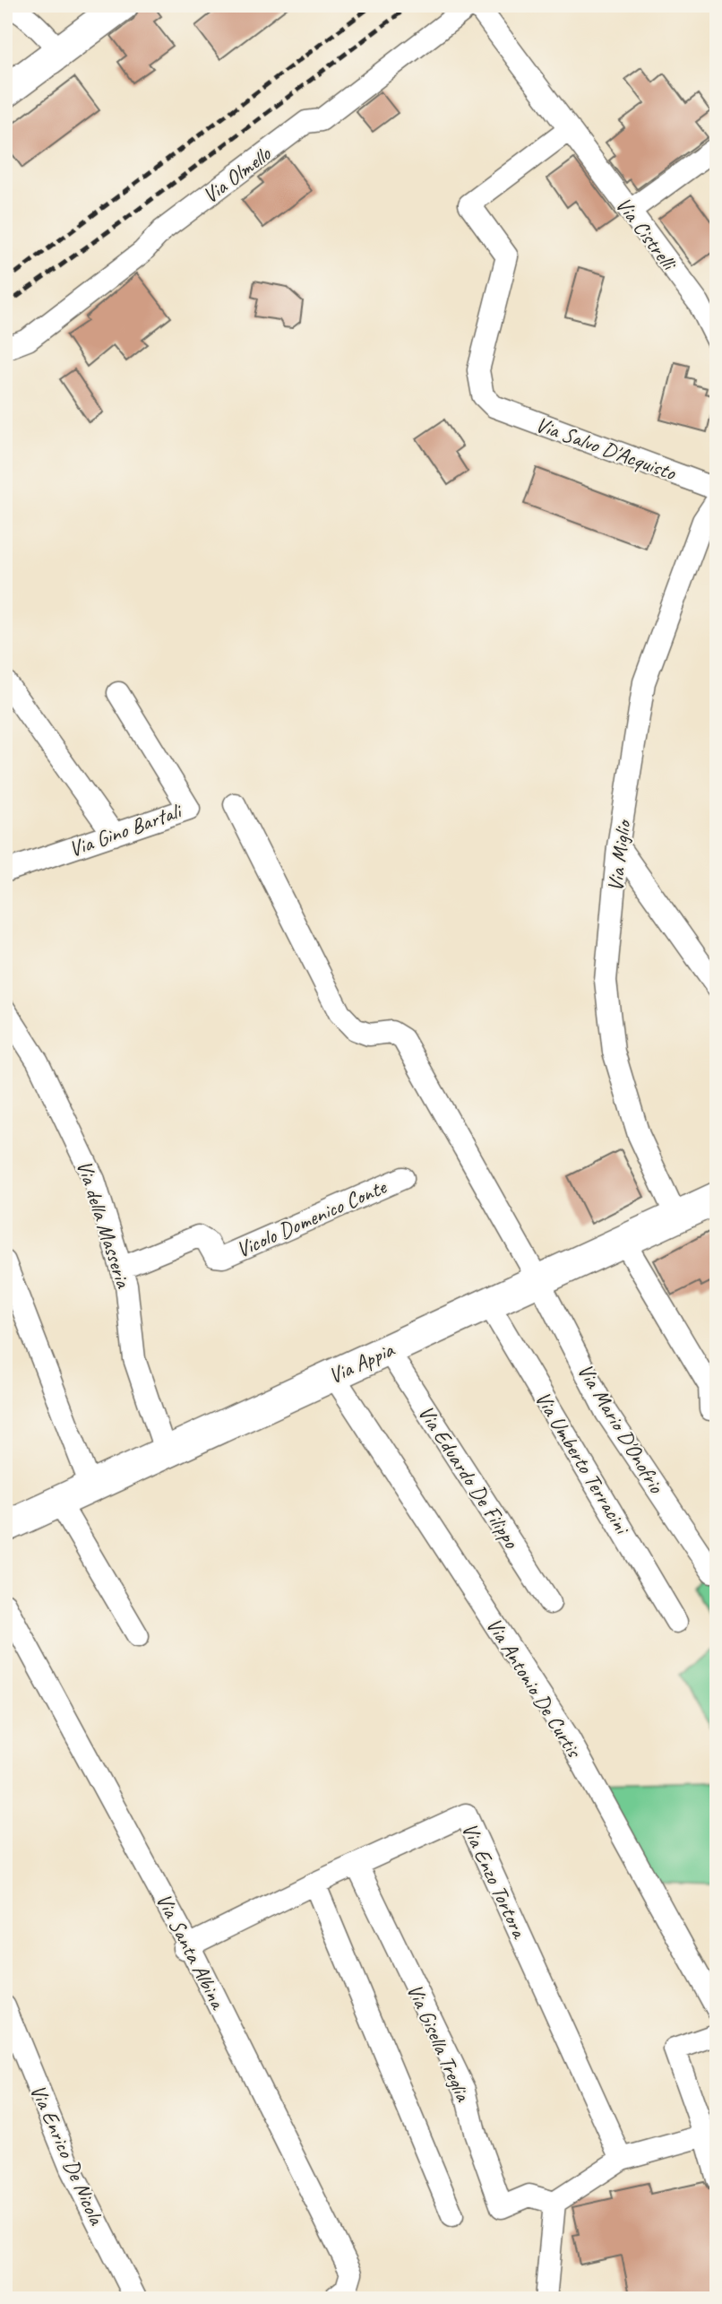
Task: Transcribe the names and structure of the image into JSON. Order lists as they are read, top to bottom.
{
  "streets": {
    "main road": ["Via Appia"],
    "street": [
      "Via Olmello",
      "Via Cistrelli",
      "Via Salvo D'Acquisto",
      "Via Gino Bartali",
      "Via Miglio",
      "Vicolo Domenico Conte",
      "Via della Masseria",
      "Via Mario D'Onofrio",
      "Via Umberto Terracini",
      "Via Eduardo De Filippo",
      "Via Antonio De Curtis",
      "Via Enzo Tortora",
      "Via Santa Albina",
      "Via Gisella Treglia",
      "Via Enrico De Nicola"
    ]
  },
  "crossings": [
    ["Via Cistrelli", "Via Salvo D'Acquisto"],
    ["Via Miglio", "Via Appia"],
    ["Vicolo Domenico Conte", "Via della Masseria"],
    ["Via della Masseria", "Via Appia"],
    ["Via Appia", "Via Mario D'Onofrio"],
    ["Via Appia", "Via Umberto Terracini"],
    ["Via Appia", "Via Eduardo De Filippo"],
    ["Via Appia", "Via Antonio De Curtis"],
    ["Via Enzo Tortora", "Via Santa Albina"],
    ["Via Enzo Tortora", "Via Gisella Treglia"]
  ]
}
